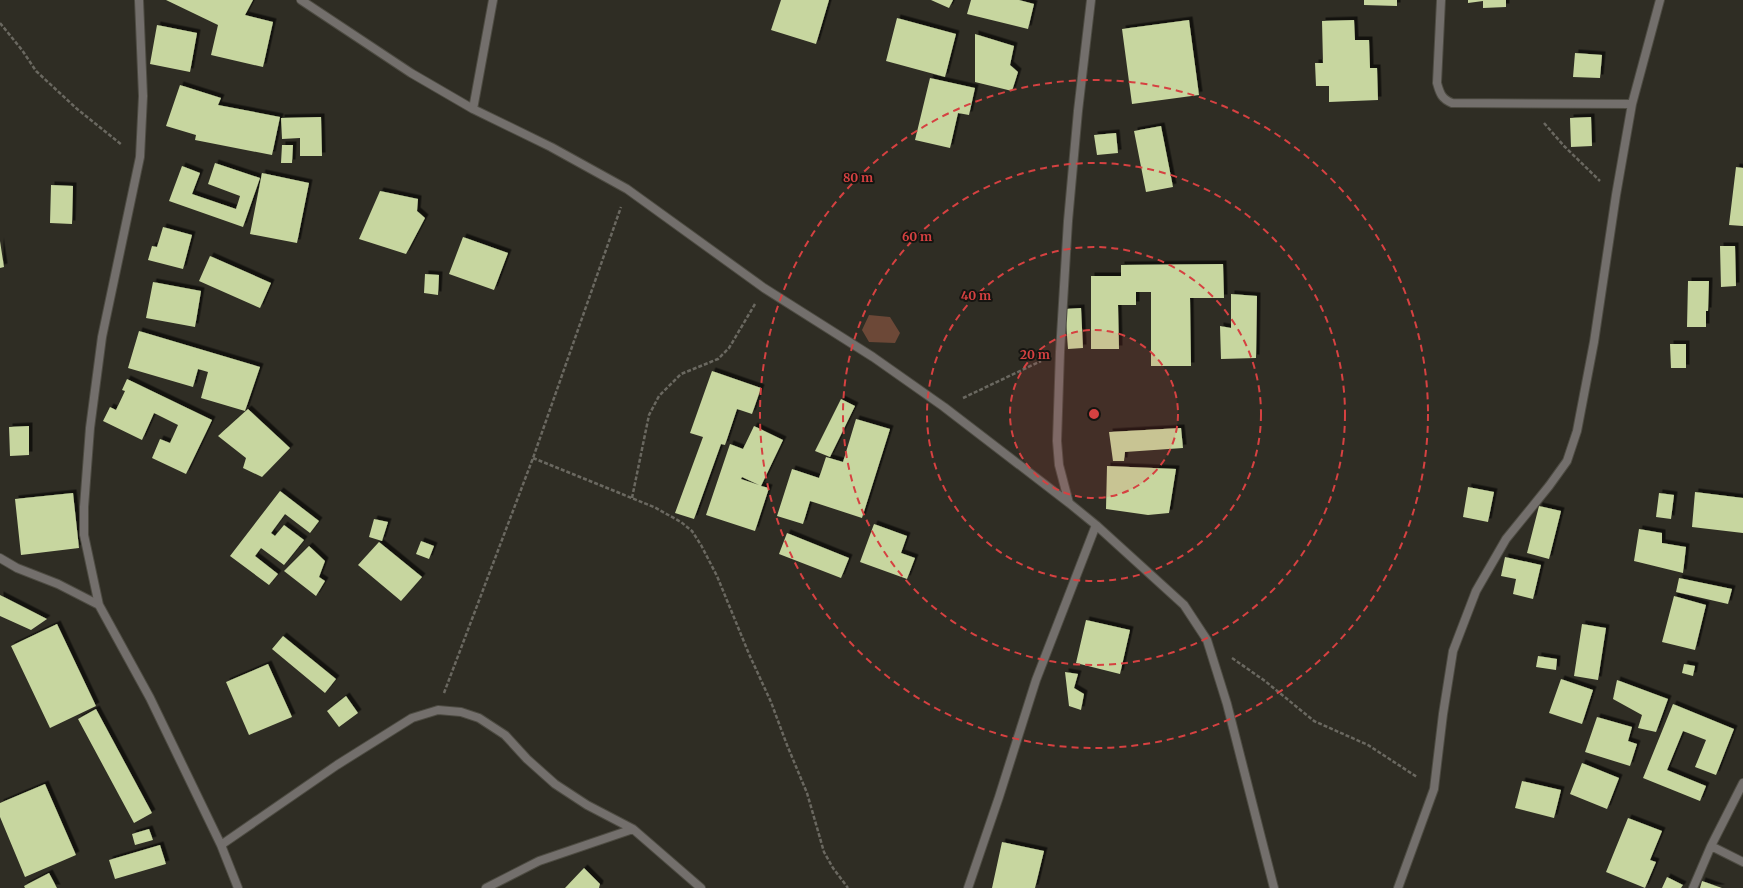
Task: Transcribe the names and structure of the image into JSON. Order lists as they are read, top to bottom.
{
  "rings": [
    "80 m",
    "60 m",
    "40 m",
    "20 m"
  ]
}
